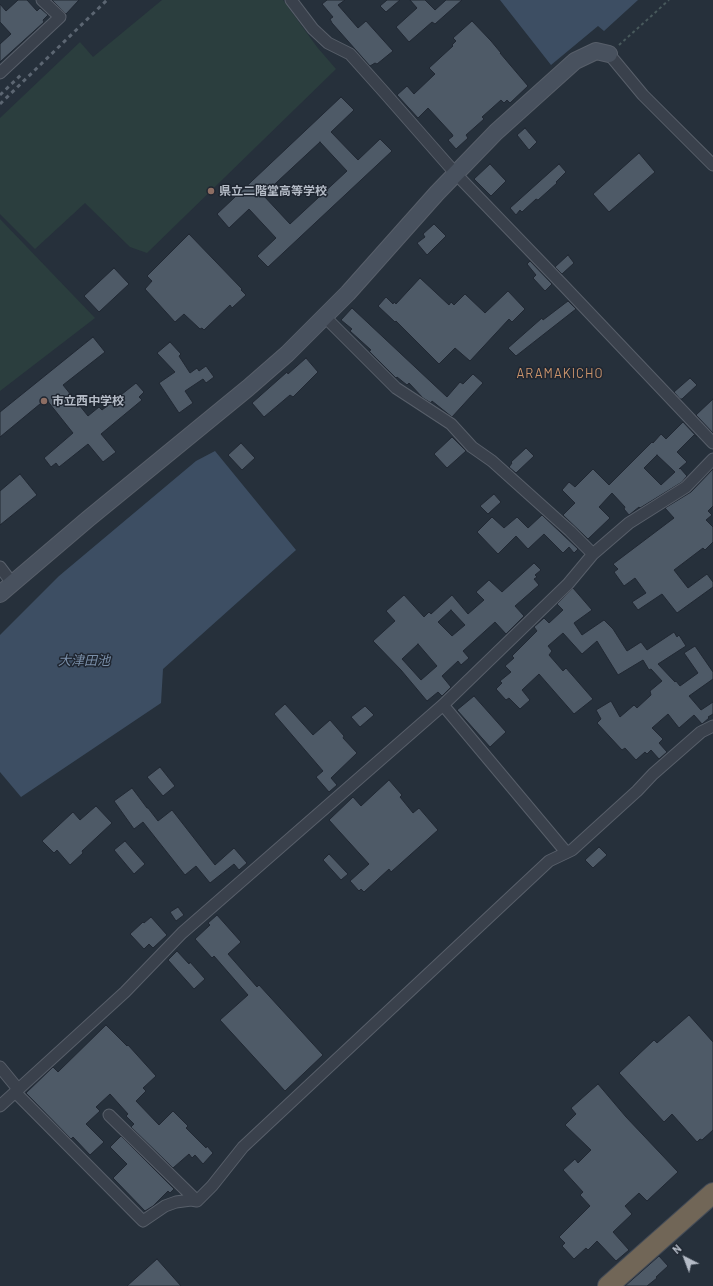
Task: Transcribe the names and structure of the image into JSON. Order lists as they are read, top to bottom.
{
  "districts": ["ARAMAKICHO"],
  "water": ["大津田池"],
  "places": ["県立二階堂高等学校", "市立西中学校"],
  "north": "top left"
}
